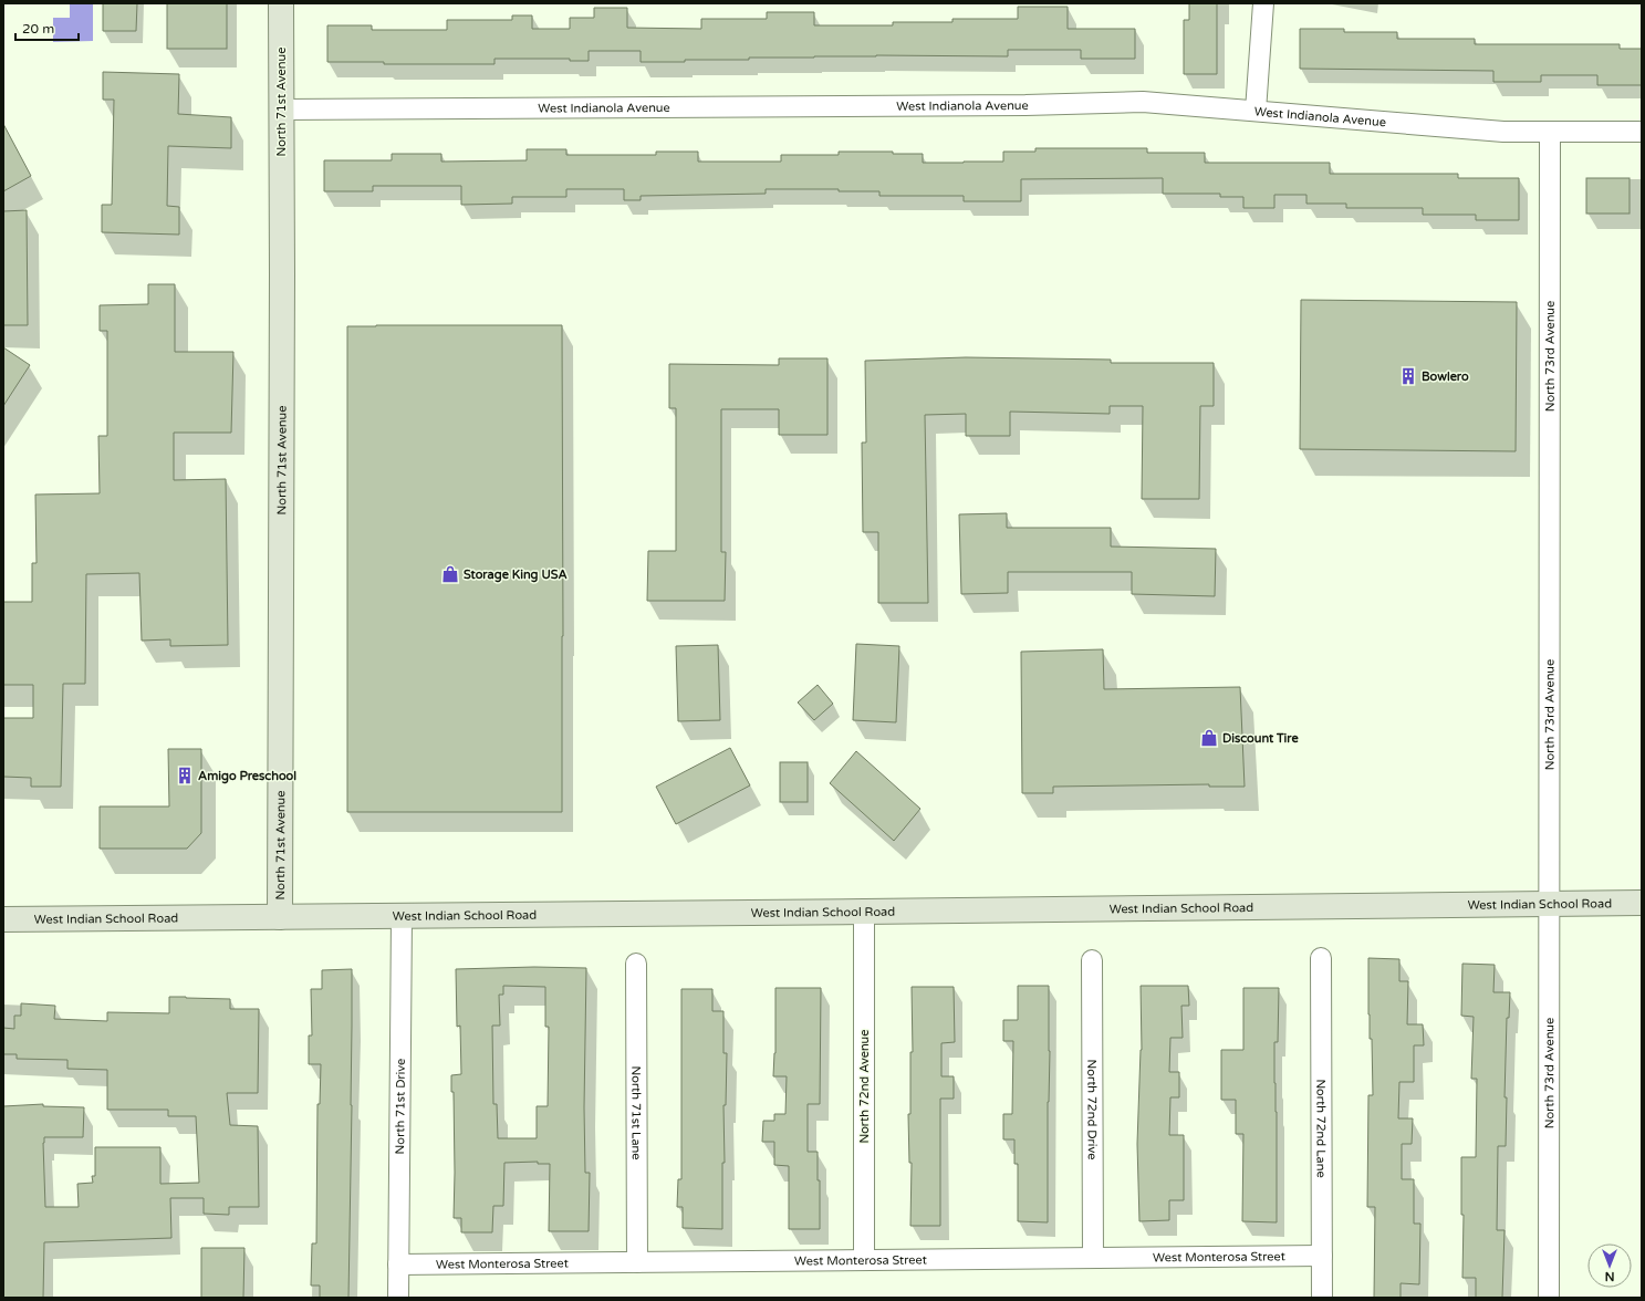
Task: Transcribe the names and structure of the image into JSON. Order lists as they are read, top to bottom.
{
  "streets": {
    "main road": ["North 71st Avenue", "West Indian School Road"],
    "street": [
      "West Indianola Avenue",
      "North 73rd Avenue",
      "North 72nd Avenue",
      "North 71st Drive",
      "North 72nd Drive",
      "North 71st Lane",
      "North 72nd Lane",
      "West Monterosa Street"
    ]
  },
  "crossings": [
    ["North 71st Avenue", "West Indianola Avenue"],
    ["North 71st Avenue", "West Indian School Road"],
    ["West Indianola Avenue", "North 73rd Avenue"],
    ["North 73rd Avenue", "West Indian School Road"],
    ["West Indian School Road", "North 72nd Avenue"],
    ["West Indian School Road", "North 71st Drive"],
    ["North 72nd Avenue", "West Monterosa Street"],
    ["North 71st Drive", "West Monterosa Street"],
    ["North 72nd Drive", "West Monterosa Street"],
    ["North 71st Lane", "West Monterosa Street"],
    ["North 72nd Lane", "West Monterosa Street"]
  ],
  "places": {
    "building": ["Bowlero", "Amigo Preschool"],
    "shop": ["Storage King USA", "Discount Tire"]
  },
  "scale_bar": "20 m",
  "north": "bottom"
}
